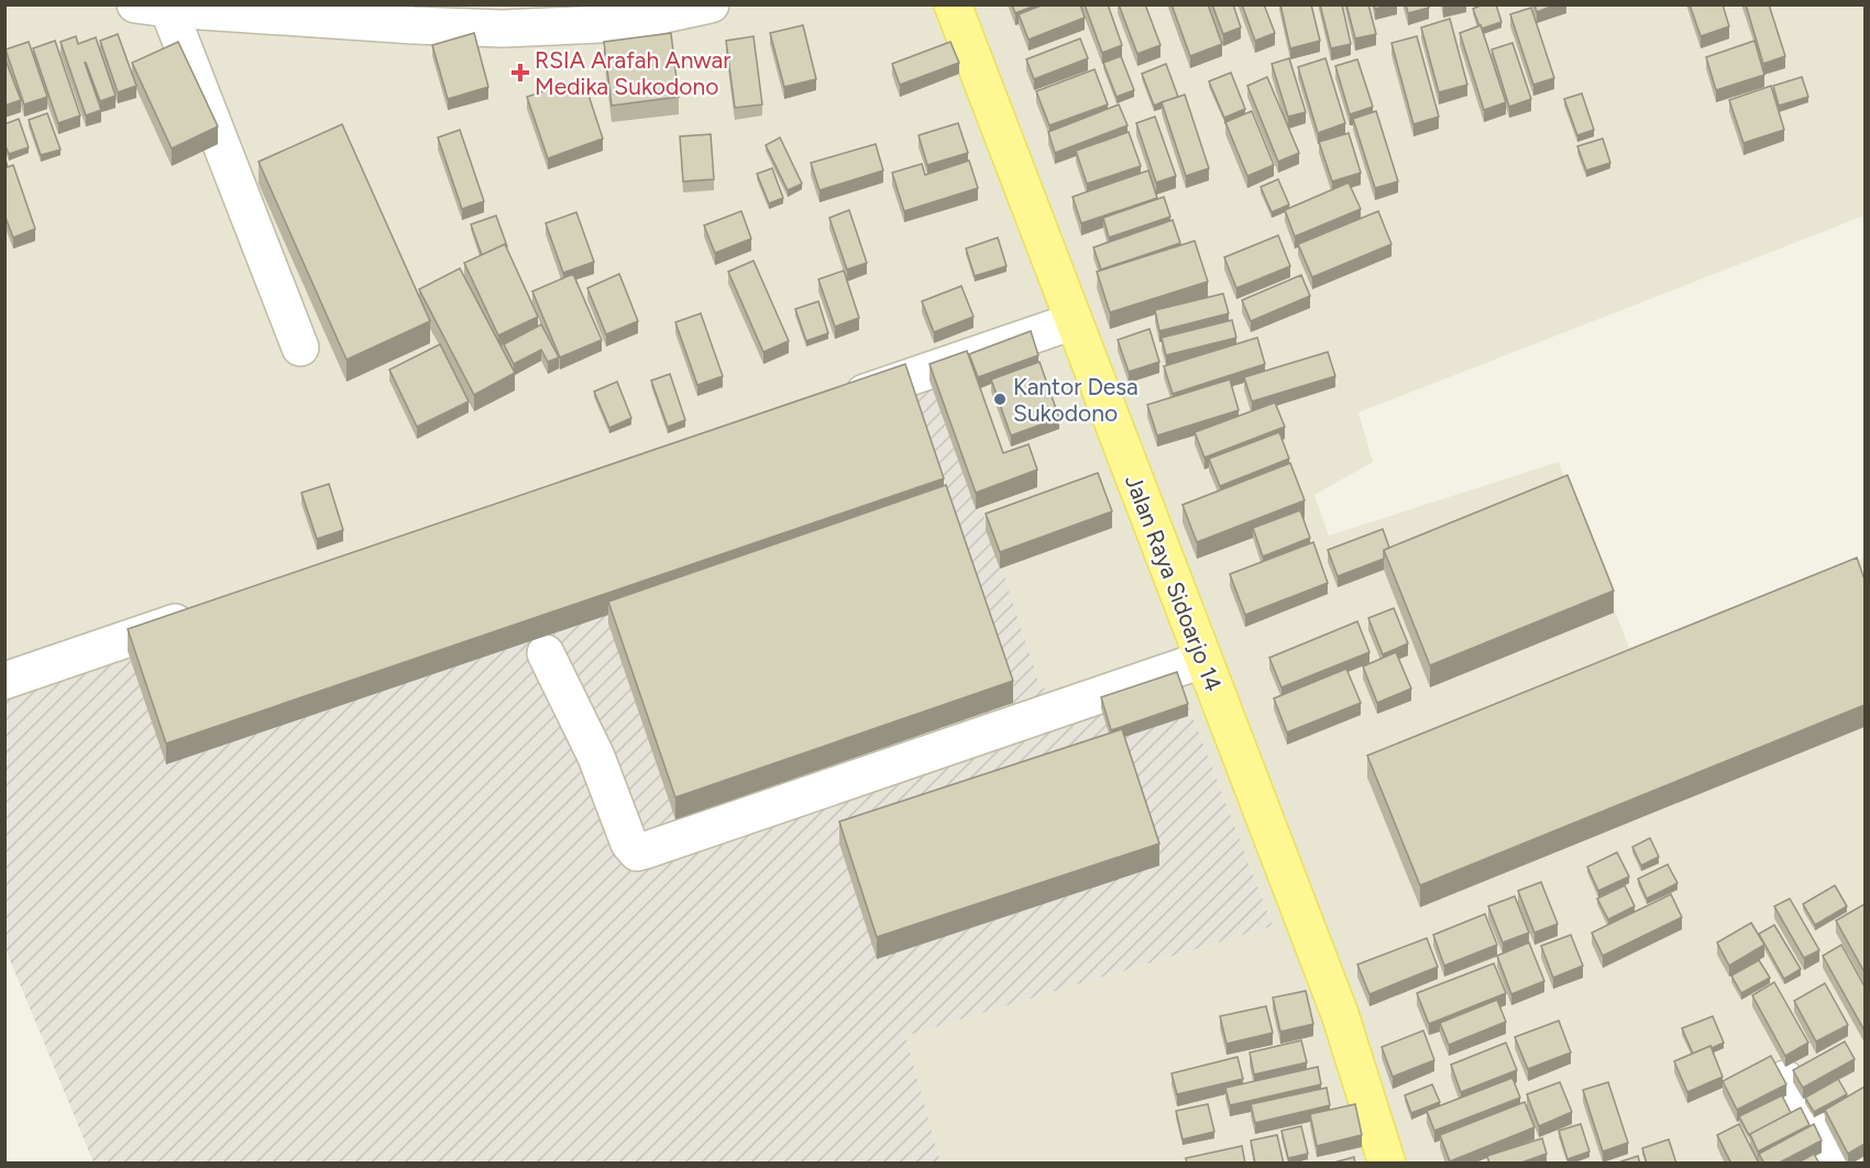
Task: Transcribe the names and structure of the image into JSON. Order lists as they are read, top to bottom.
{
  "streets": {
    "main road": ["Jalan Raya Sidoarjo 14"]
  },
  "places": {
    "health": ["RSIA Arafah Anwar Medika Sukodono"],
    "other": ["Kantor Desa Sukodono"]
  }
}
